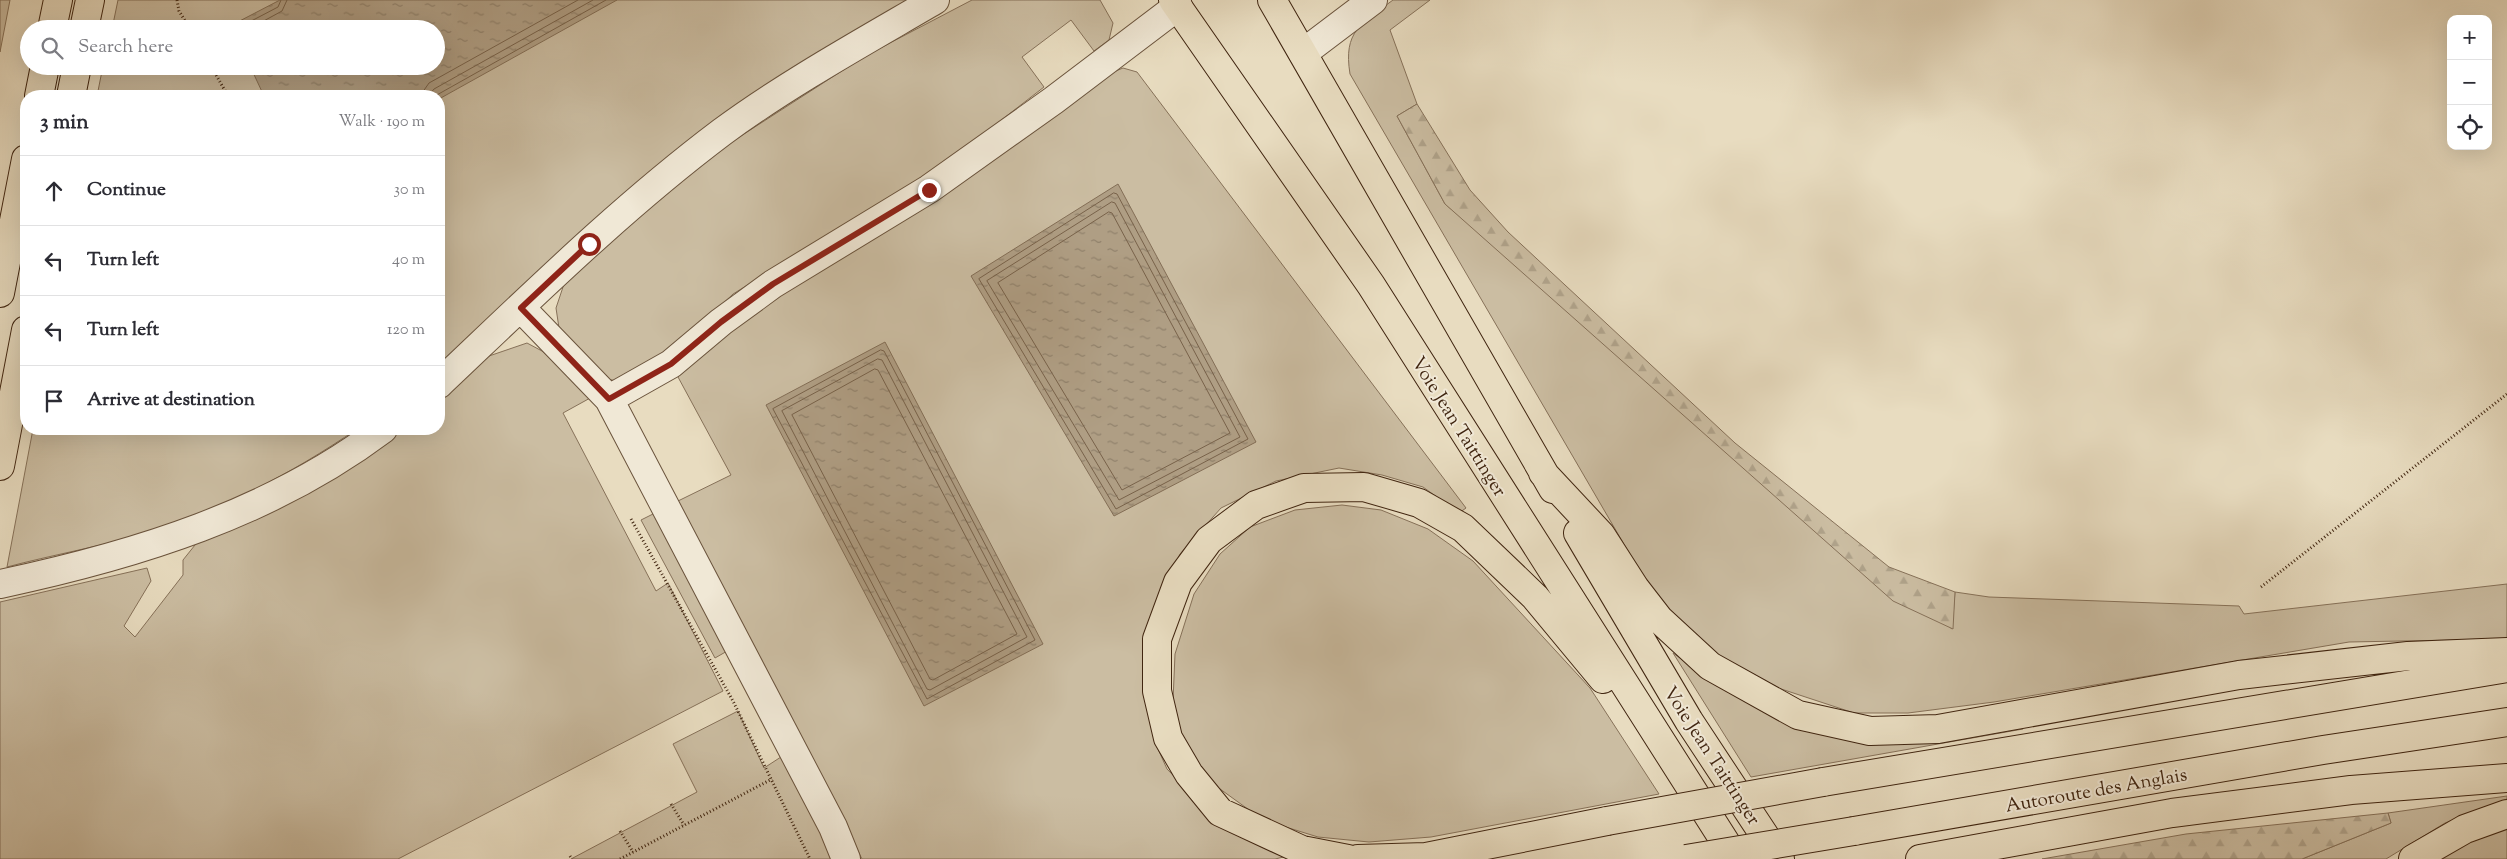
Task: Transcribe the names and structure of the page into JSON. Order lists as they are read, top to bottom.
{
  "streets": {
    "highway": ["Voie Jean Taittinger", "Autoroute des Anglais"]
  },
  "page": {
    "map_buttons": ["+", "−"],
    "search": "Search here",
    "heading": ["3 min", "Walk · 190 m"],
    "list": [
      ["Continue", "30 m"],
      ["Turn left", "40 m"],
      ["Turn left", "120 m"],
      "Arrive at destination"
    ]
  }
}
